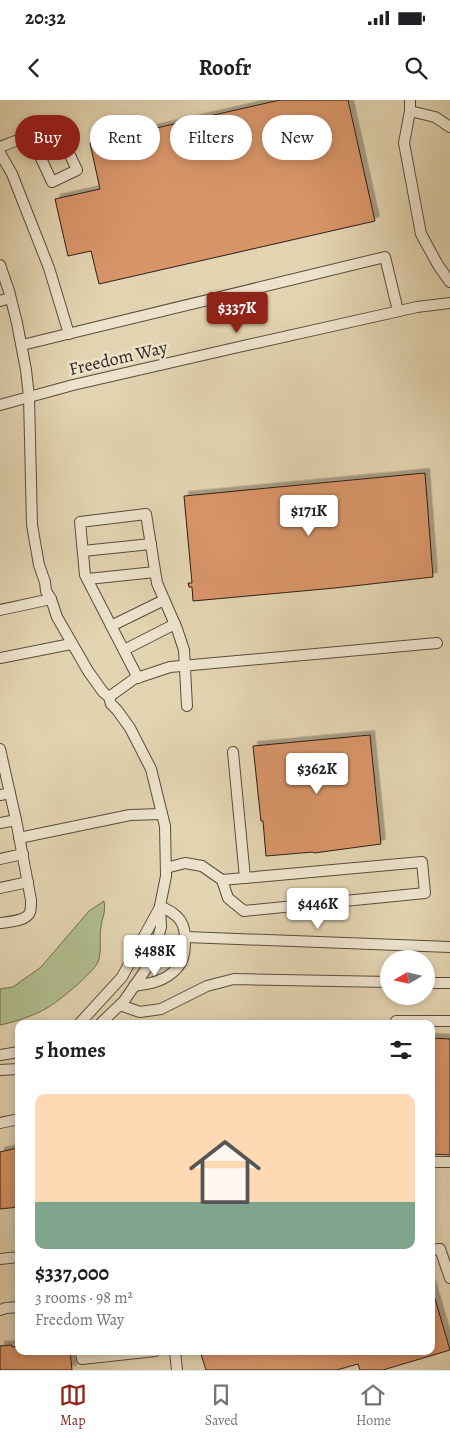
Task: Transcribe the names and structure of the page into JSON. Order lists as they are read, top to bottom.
{
  "streets": {
    "street": ["Freedom Way"]
  },
  "north": "left",
  "page": {
    "status": "20:32",
    "header": "Roofr",
    "chip": [
      "Buy",
      "Rent",
      "Filters",
      "New"
    ],
    "price": [
      "$337K",
      "$171K",
      "$362K",
      "$446K",
      "$488K"
    ],
    "heading": "5 homes",
    "list": [
      {
        "name": "$337,000",
        "note": "3 rooms · 98 m² · Freedom Way"
      }
    ],
    "tabs": ["Map", "Saved", "Home"]
  }
}
